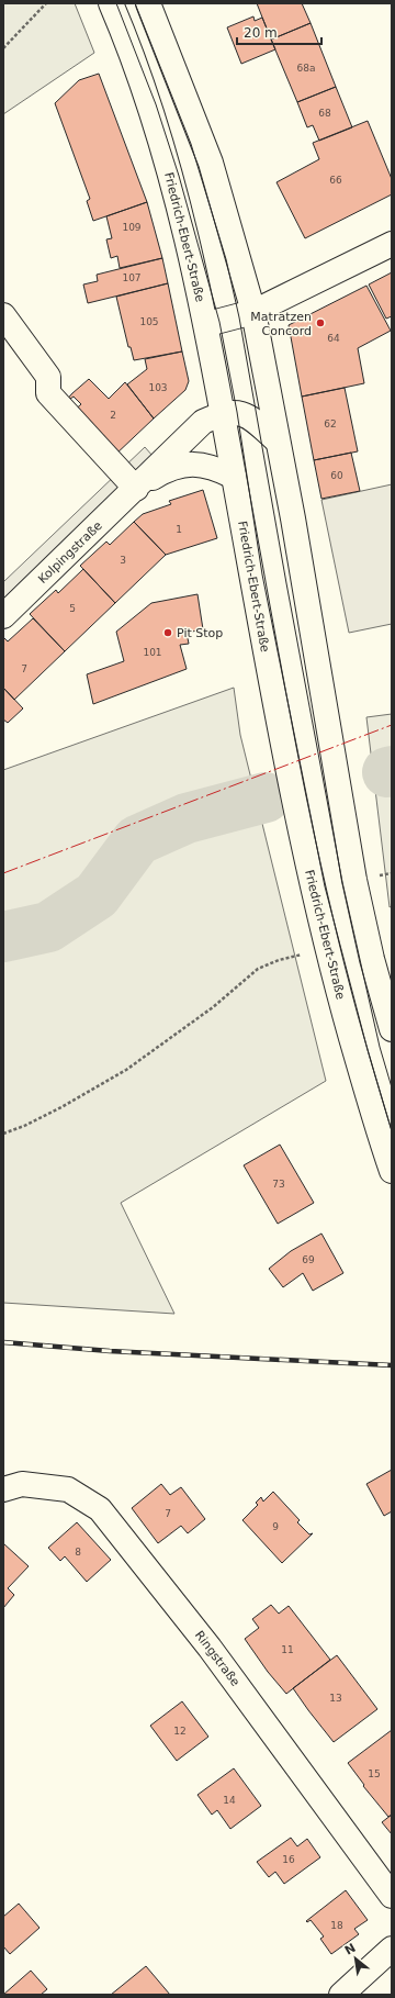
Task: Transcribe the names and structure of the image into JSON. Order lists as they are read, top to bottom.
{
  "streets": {
    "main road": ["Friedrich-Ebert-Straße", "Kolpingstraße", "Ringstraße"]
  },
  "crossings": [
    ["Friedrich-Ebert-Straße", "Kolpingstraße"]
  ],
  "places": ["Matratzen Concord", "Pit Stop"],
  "house_numbers": [
    "68a",
    "68",
    "66",
    "109",
    "107",
    "105",
    "64",
    "103",
    "2",
    "62",
    "60",
    "1",
    "3",
    "5",
    "101",
    "7",
    "73",
    "69",
    "7",
    "9",
    "8",
    "11",
    "13",
    "12",
    "15",
    "14",
    "16",
    "18"
  ],
  "scale_bar": "20 m",
  "north": "top left"
}
